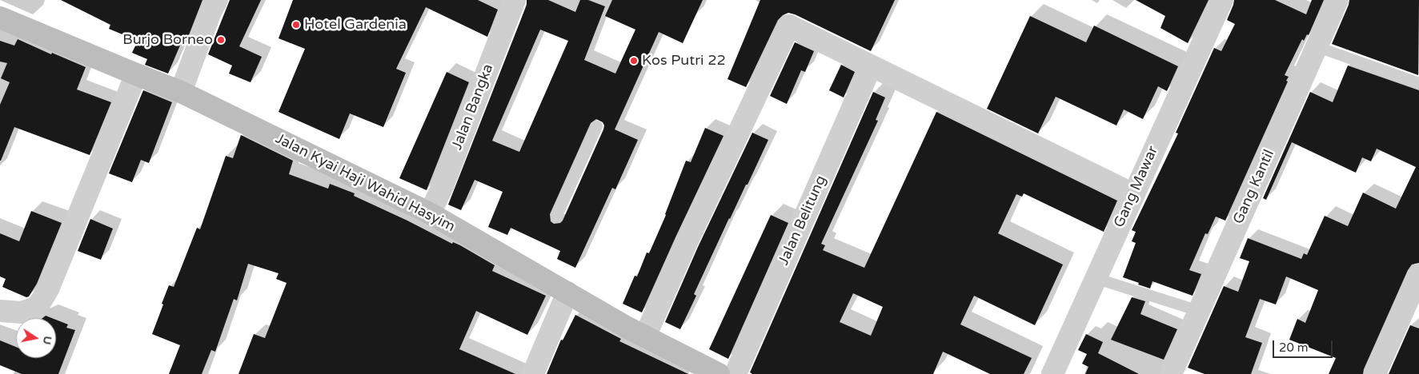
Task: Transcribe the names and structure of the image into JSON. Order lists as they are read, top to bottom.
{
  "streets": {
    "main road": ["Jalan Kyai Haji Wahid Hasyim"],
    "street": [
      "Jalan Bangka",
      "Gang Mawar",
      "Gang Kantil",
      "Jalan Belitung"
    ]
  },
  "crossings": [
    ["Jalan Bangka", "Jalan Kyai Haji Wahid Hasyim"]
  ],
  "places": ["Hotel Gardenia", "Burjo Borneo", "Kos Putri 22"],
  "scale_bar": "20 m",
  "north": "right"
}
